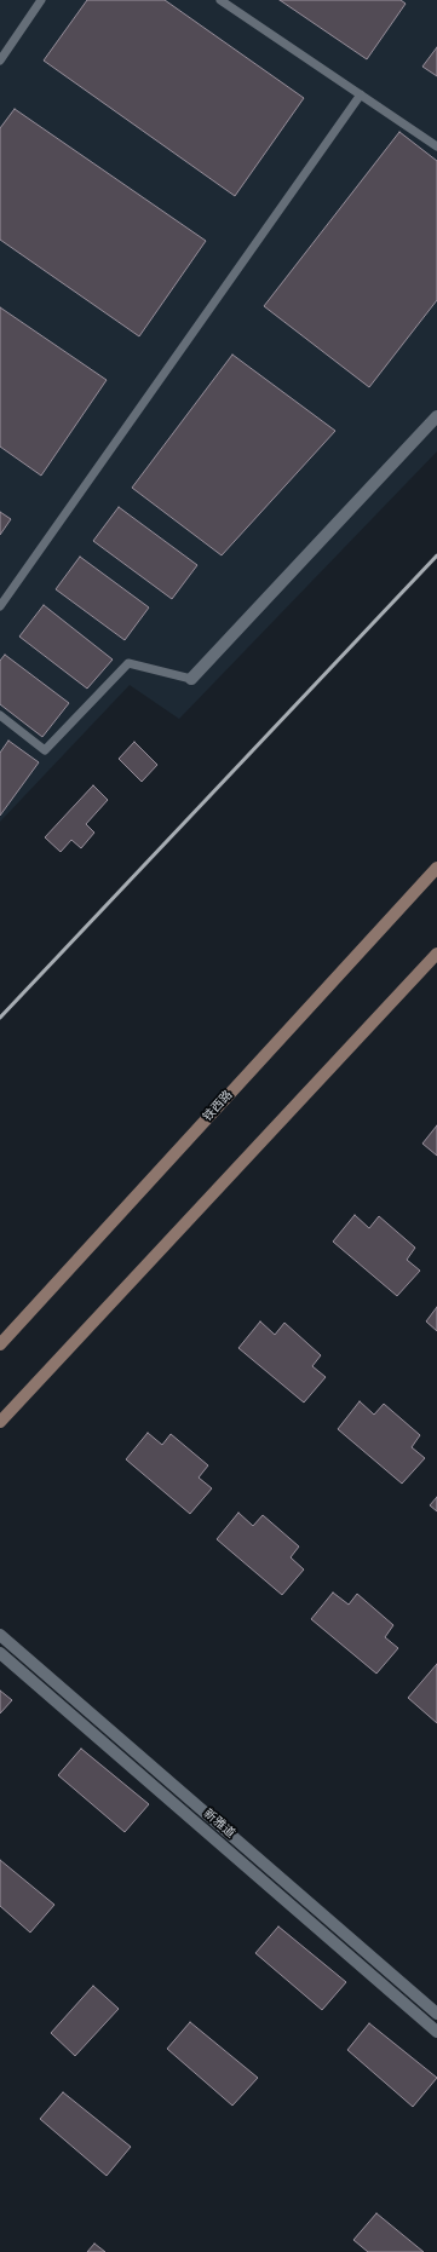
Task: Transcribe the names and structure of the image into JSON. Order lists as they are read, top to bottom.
{
  "streets": {
    "main road": ["铁西路"],
    "street": ["新雅道"]
  }
}
